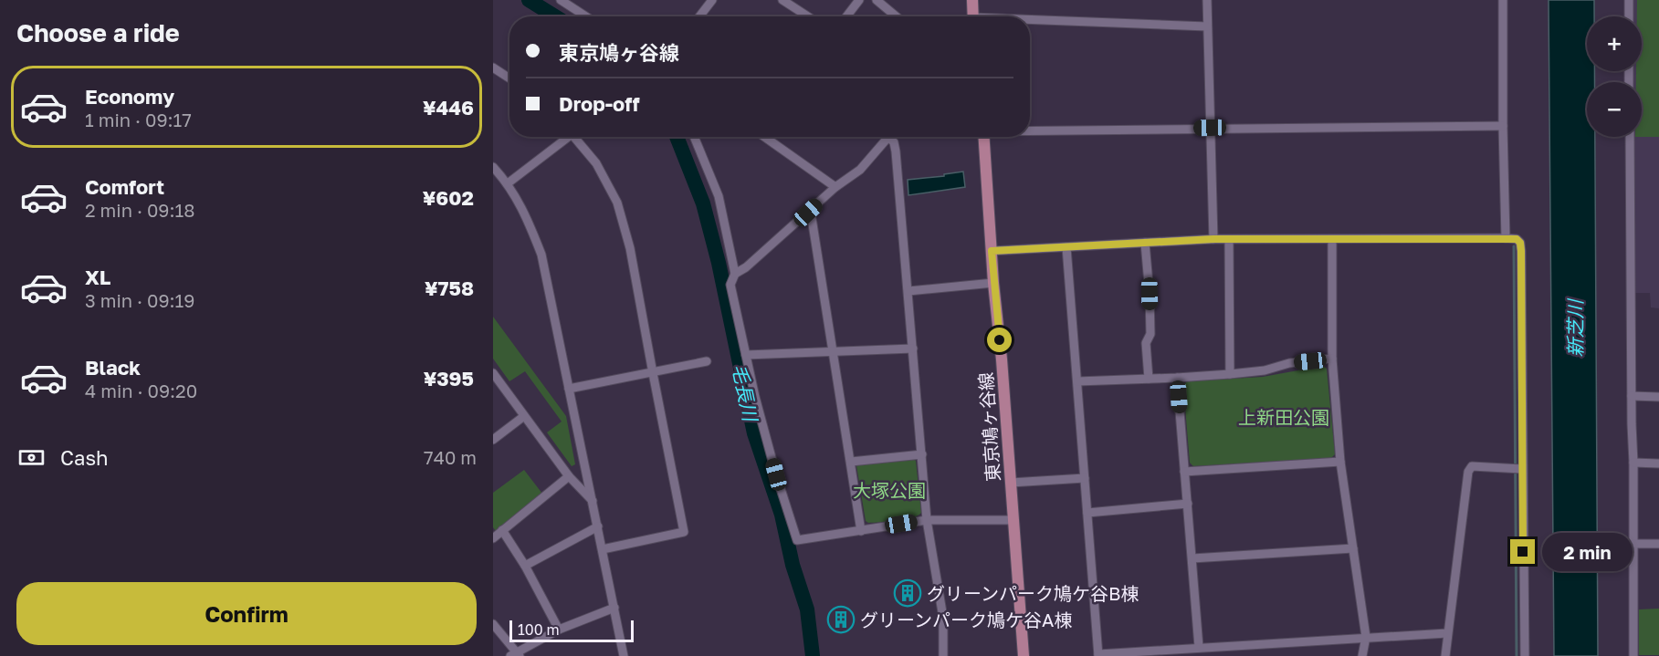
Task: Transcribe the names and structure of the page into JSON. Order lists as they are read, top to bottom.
{
  "streets": {
    "main road": ["東京鳩ヶ谷線"]
  },
  "water": ["新芝川", "毛長川"],
  "parks": ["上新田公園", "大塚公園"],
  "places": {
    "building": ["グリーンパーク鳩ケ谷B棟", "グリーンパーク鳩ケ谷A棟"]
  },
  "scale_bar": "100 m",
  "page": {
    "heading": "Choose a ride",
    "map_buttons": ["+", "−"],
    "banner": ["東京鳩ヶ谷線", "Drop-off"],
    "list": [
      {
        "name": "Economy",
        "note": "1 min · 09:17",
        "value": "¥446"
      },
      {
        "name": "Comfort",
        "note": "2 min · 09:18",
        "value": "¥602"
      },
      {
        "name": "XL",
        "note": "3 min · 09:19",
        "value": "¥758"
      },
      {
        "name": "Black",
        "note": "4 min · 09:20",
        "value": "¥395"
      }
    ],
    "pay": ["Cash", "740 m"],
    "bubble": "2 min",
    "buttons": "Confirm",
    "scale": "100 m"
  }
}
